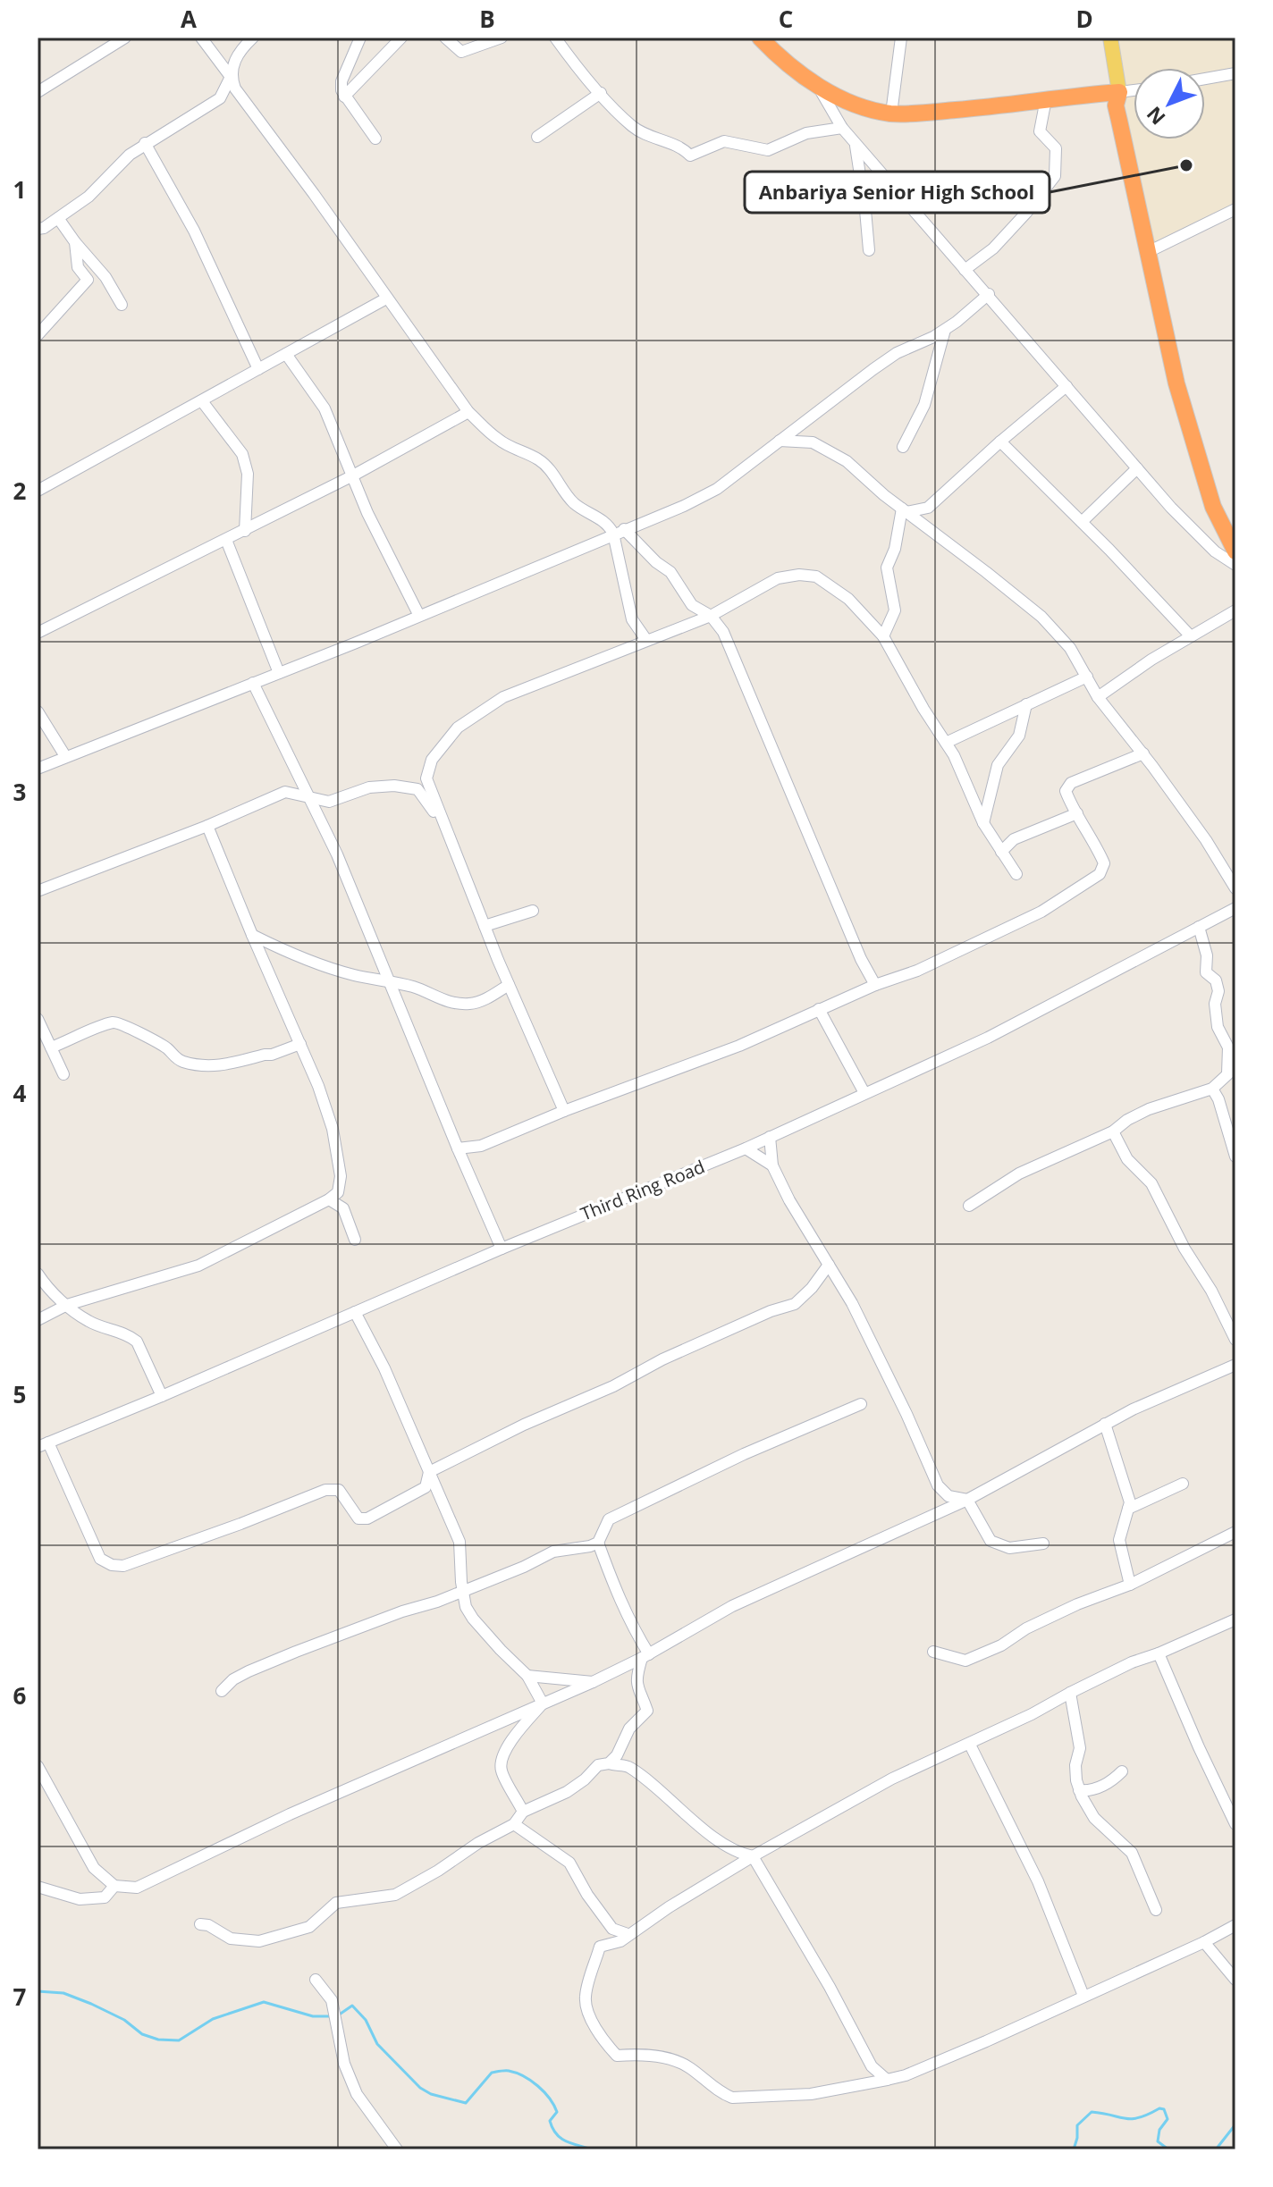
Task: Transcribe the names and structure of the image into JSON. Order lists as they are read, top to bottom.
{
  "streets": {
    "street": ["Third Ring Road"]
  },
  "places": ["Anbariya Senior High School"],
  "north": "bottom left",
  "grid": {
    "columns": [
      "A",
      "B",
      "C",
      "D"
    ],
    "rows": [
      "1",
      "2",
      "3",
      "4",
      "5",
      "6",
      "7"
    ]
  }
}
